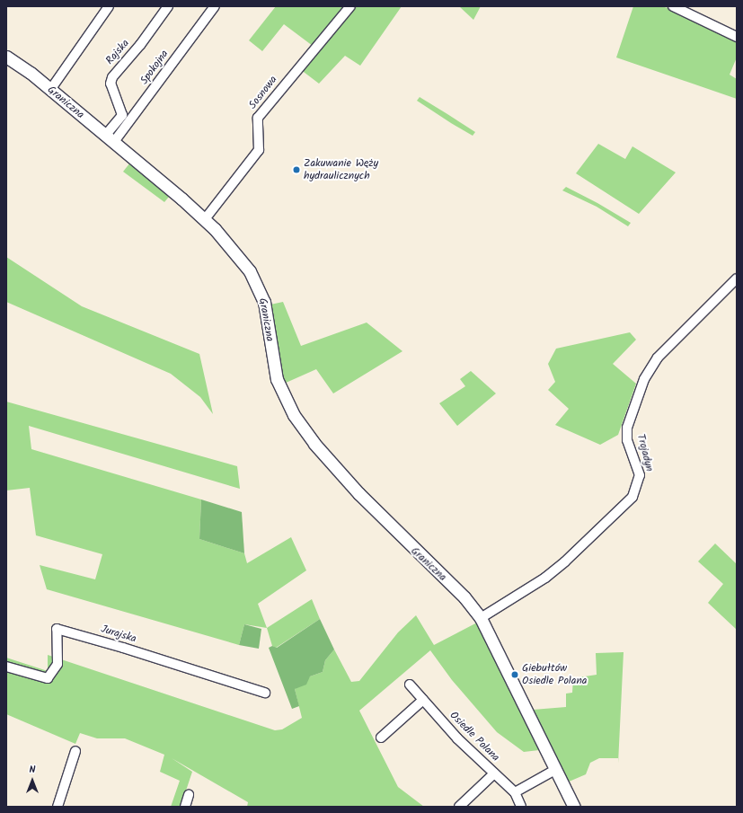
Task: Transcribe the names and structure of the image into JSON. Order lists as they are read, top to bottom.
{
  "streets": {
    "street": [
      "Rajska",
      "Spokojna",
      "Sosnowa",
      "Graniczna",
      "Trojadyn",
      "Jurajska",
      "Osiedle Polana"
    ]
  },
  "crossings": [
    ["Rajska", "Spokojna"],
    ["Rajska", "Graniczna"],
    ["Spokojna", "Graniczna"],
    ["Sosnowa", "Graniczna"],
    ["Graniczna", "Trojadyn"]
  ],
  "places": ["Zakuwanie Węży hydraulicznych", "Giebułtów Osiedle Polana"],
  "north": "top"
}
